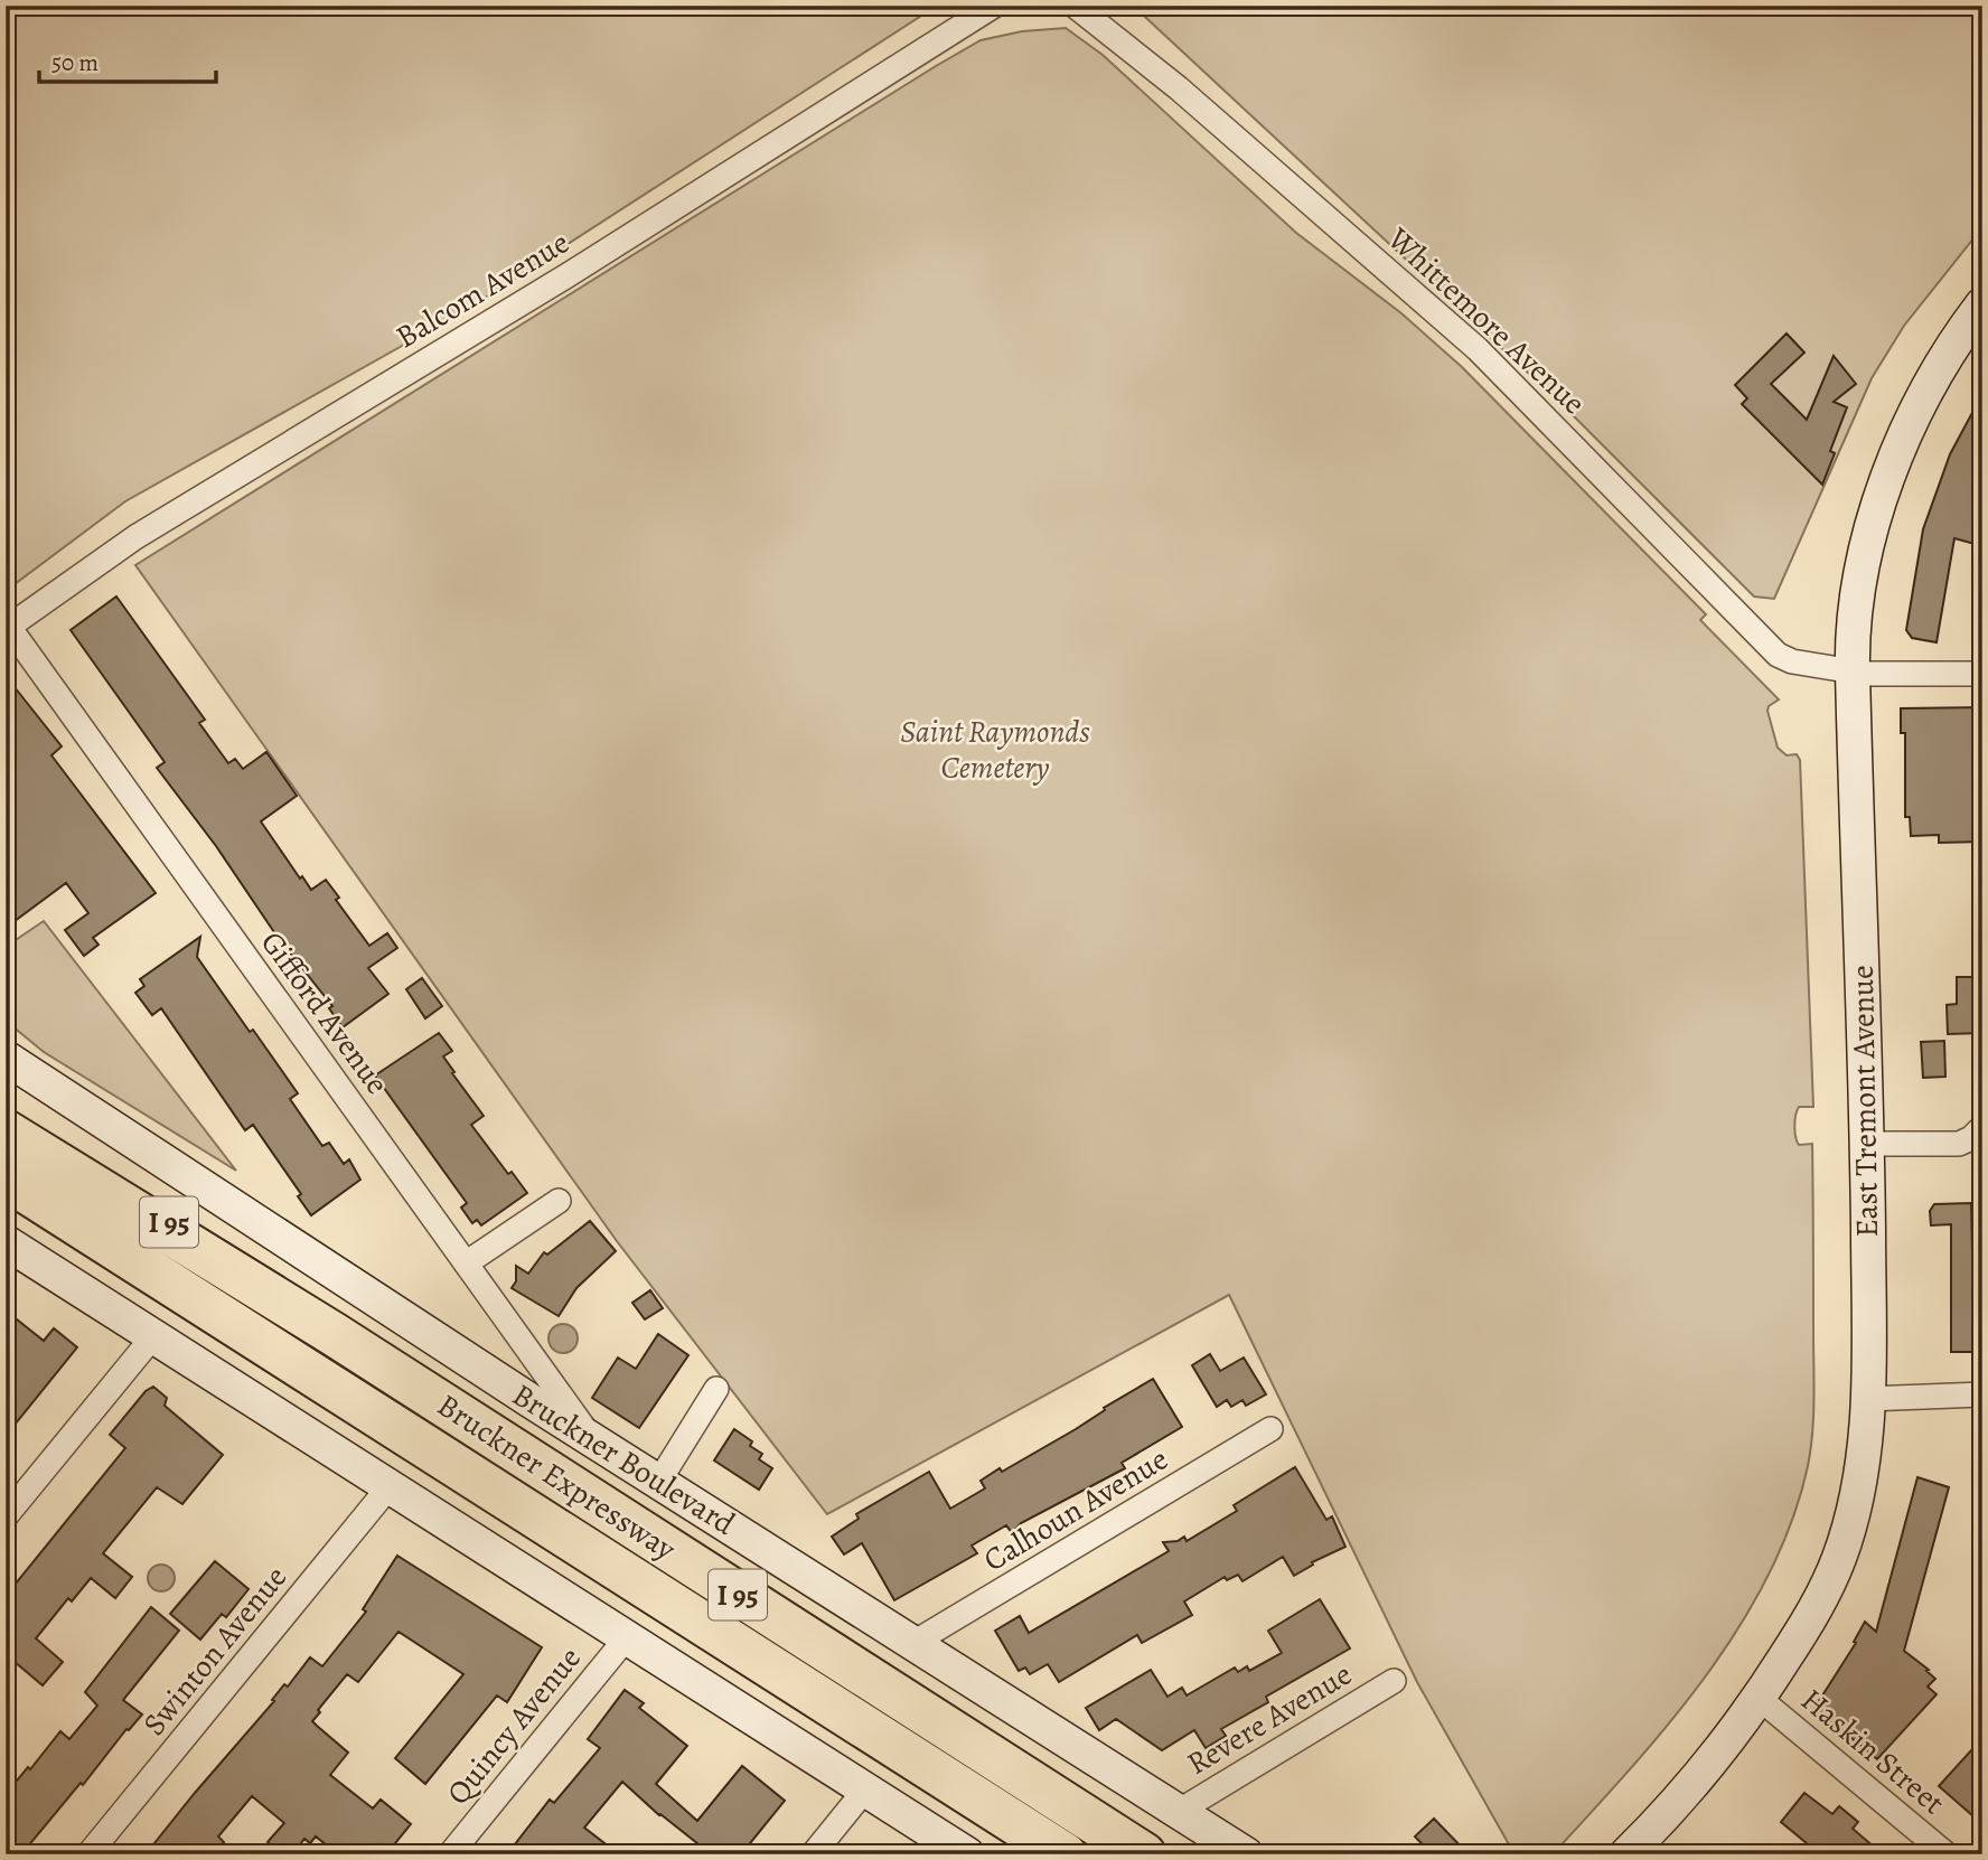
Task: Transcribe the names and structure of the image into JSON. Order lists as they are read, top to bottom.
{
  "streets": {
    "highway": ["I 95", "Bruckner Expressway"],
    "main road": ["East Tremont Avenue", "Bruckner Boulevard"],
    "street": [
      "Balcom Avenue",
      "Whittemore Avenue",
      "Gifford Avenue",
      "Calhoun Avenue",
      "Swinton Avenue",
      "Revere Avenue",
      "Quincy Avenue",
      "Haskin Street"
    ]
  },
  "crossings": [
    ["Balcom Avenue", "Gifford Avenue"],
    ["Whittemore Avenue", "East Tremont Avenue"],
    ["Gifford Avenue", "Bruckner Boulevard"],
    ["East Tremont Avenue", "Haskin Street"],
    ["I 95", "Bruckner Expressway"],
    ["Bruckner Boulevard", "Calhoun Avenue"],
    ["Bruckner Boulevard", "Revere Avenue"]
  ],
  "parks": ["Saint Raymonds Cemetery"],
  "scale_bar": "50 m"
}
